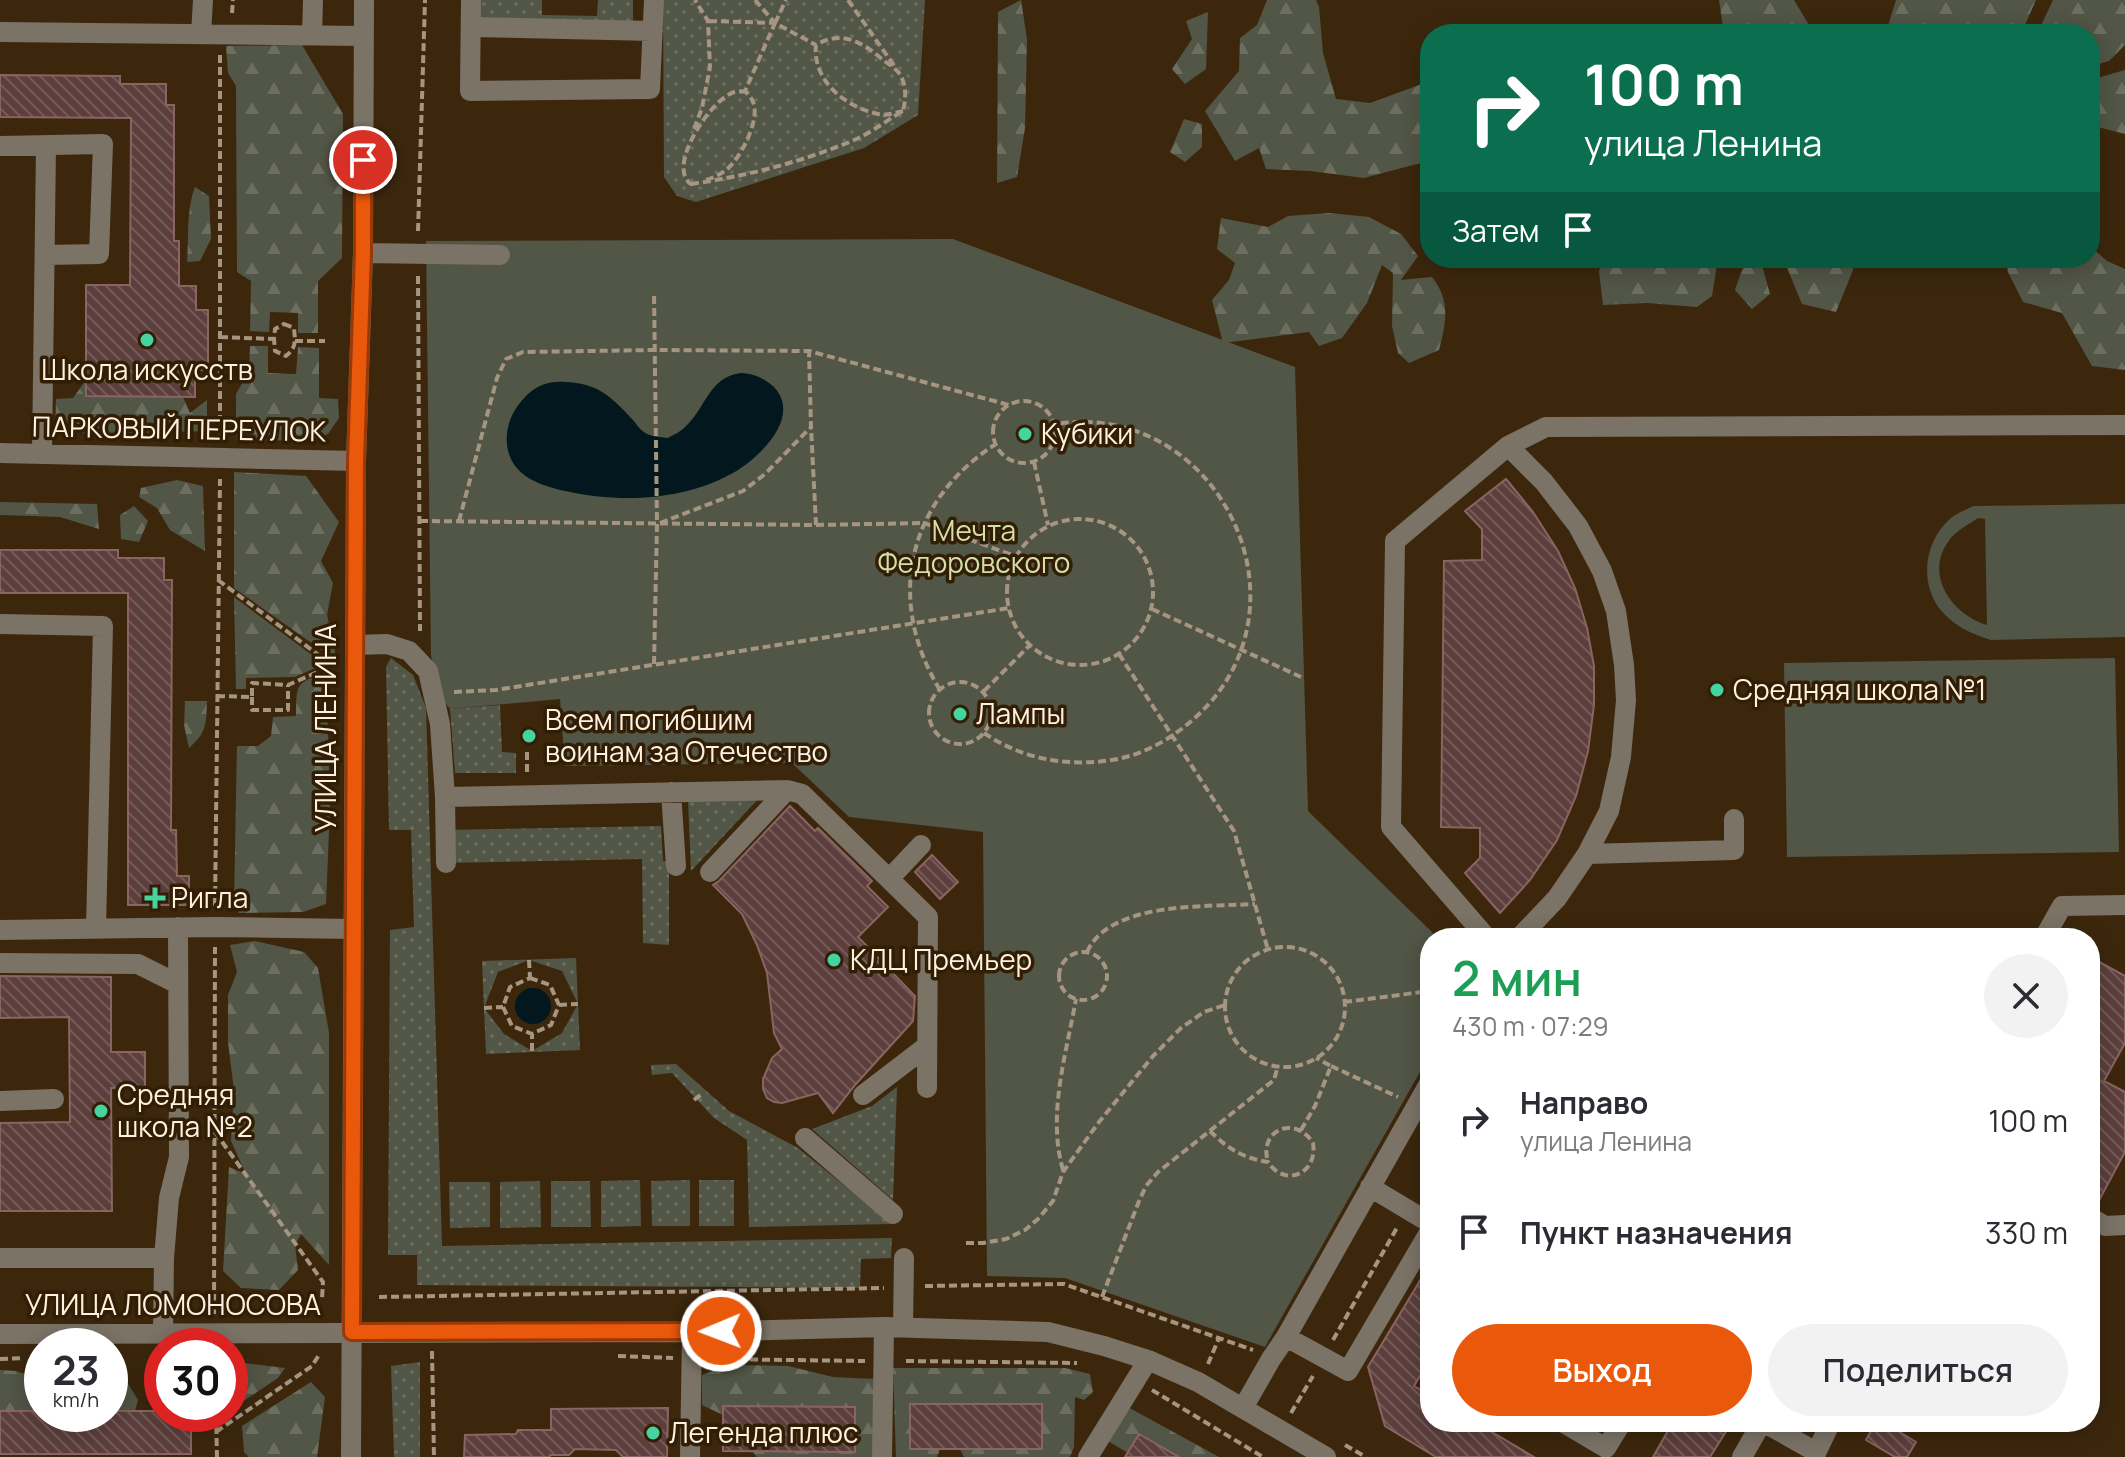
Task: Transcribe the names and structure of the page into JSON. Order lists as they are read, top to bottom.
{
  "streets": {
    "street": ["ПАРКОВЫЙ ПЕРЕУЛОК", "УЛИЦА ЛЕНИНА", "УЛИЦА ЛОМОНОСОВА"]
  },
  "crossings": [
    ["ПАРКОВЫЙ ПЕРЕУЛОК", "УЛИЦА ЛЕНИНА"],
    ["УЛИЦА ЛЕНИНА", "УЛИЦА ЛОМОНОСОВА"]
  ],
  "parks": ["Мечта Федоровского"],
  "places": {
    "other": [
      "Школа искусств",
      "Кубики",
      "Средняя школа №1",
      "Лампы",
      "Всем погибшим воинам за Отечество",
      "КДЦ Премьер",
      "Средняя школа №2",
      "Легенда плюс"
    ],
    "health": ["Ригла"]
  },
  "page": {
    "turn": ["100 m", "улица Ленина"],
    "then": "Затем",
    "heading": ["2 мин", "430 m · 07:29"],
    "list": [
      {
        "name": "Направо",
        "note": "улица Ленина",
        "value": "100 m"
      },
      {
        "name": "Пункт назначения",
        "value": "330 m"
      }
    ],
    "buttons": ["Выход", "Поделиться"],
    "speed": "23 km/h",
    "limit": "30"
  }
}
